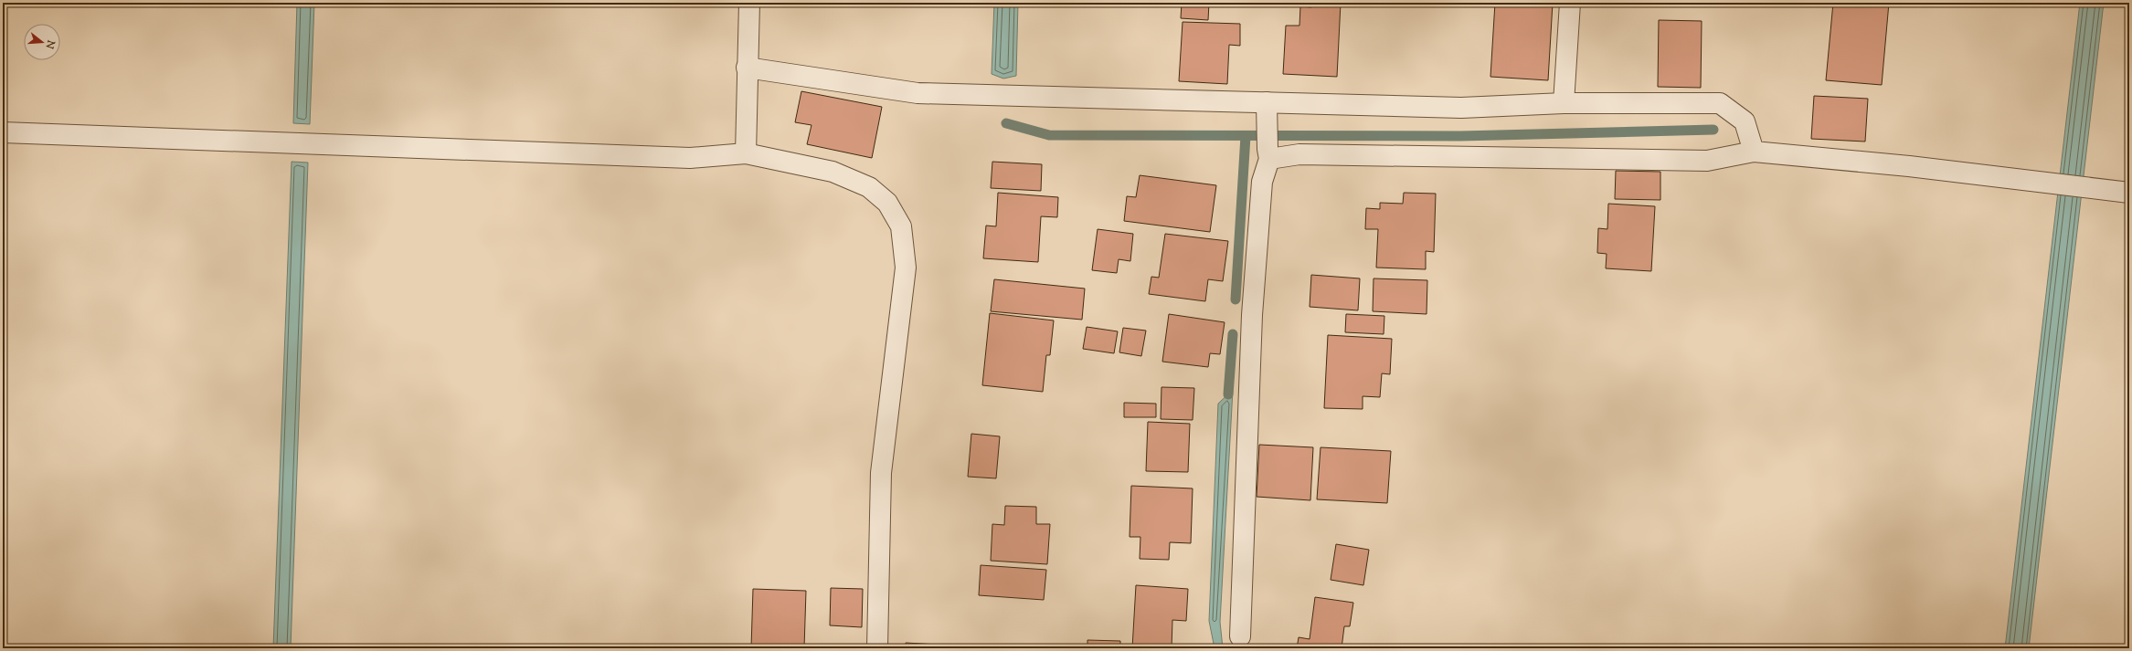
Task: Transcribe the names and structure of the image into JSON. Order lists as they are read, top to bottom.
{
  "north": "right"
}
